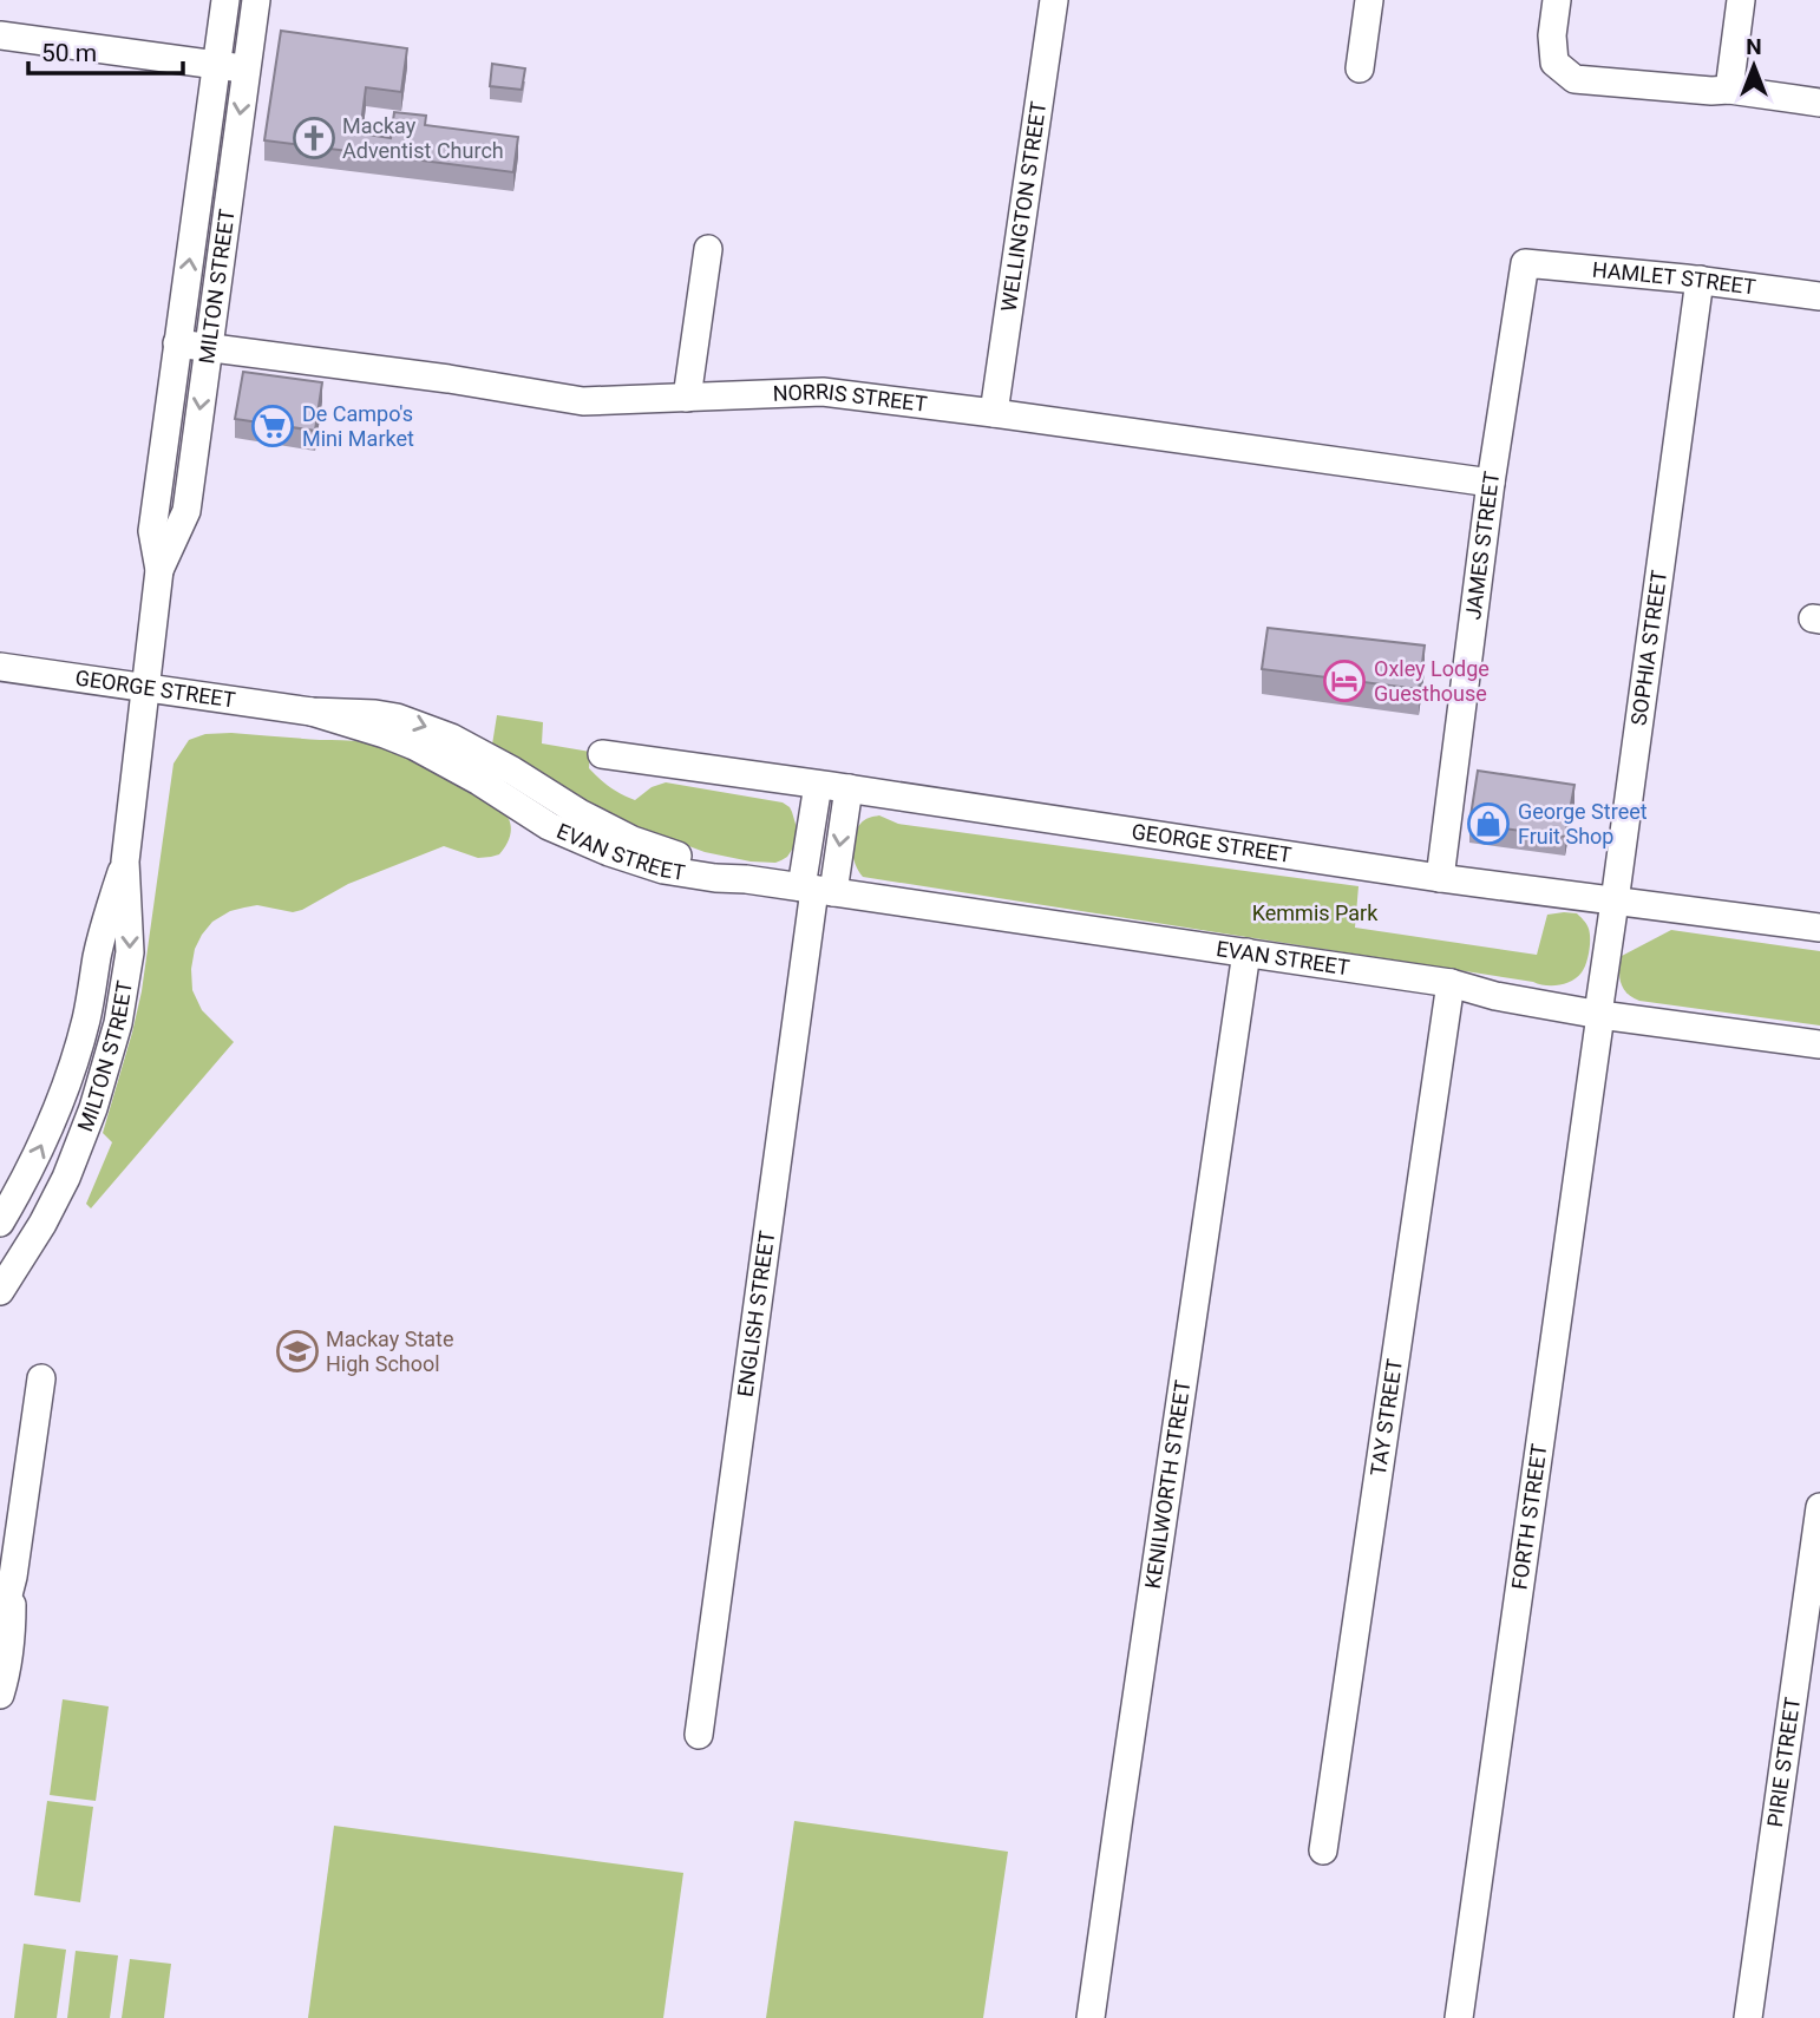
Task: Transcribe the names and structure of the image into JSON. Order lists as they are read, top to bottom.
{
  "streets": {
    "street": [
      "WELLINGTON STREET",
      "HAMLET STREET",
      "MILTON STREET",
      "NORRIS STREET",
      "JAMES STREET",
      "SOPHIA STREET",
      "GEORGE STREET",
      "EVAN STREET",
      "ENGLISH STREET",
      "TAY STREET",
      "KENILWORTH STREET",
      "FORTH STREET",
      "PIRIE STREET"
    ]
  },
  "crossings": [
    ["WELLINGTON STREET", "NORRIS STREET"],
    ["HAMLET STREET", "JAMES STREET"],
    ["HAMLET STREET", "SOPHIA STREET"],
    ["MILTON STREET", "NORRIS STREET"],
    ["MILTON STREET", "GEORGE STREET"],
    ["NORRIS STREET", "JAMES STREET"],
    ["JAMES STREET", "GEORGE STREET"],
    ["SOPHIA STREET", "GEORGE STREET"],
    ["SOPHIA STREET", "EVAN STREET"],
    ["SOPHIA STREET", "FORTH STREET"],
    ["GEORGE STREET", "EVAN STREET"],
    ["EVAN STREET", "ENGLISH STREET"],
    ["EVAN STREET", "TAY STREET"],
    ["EVAN STREET", "KENILWORTH STREET"],
    ["EVAN STREET", "FORTH STREET"]
  ],
  "parks": ["Kemmis Park"],
  "places": {
    "church": ["Mackay Adventist Church"],
    "supermarket": ["De Campo's Mini Market"],
    "hotel": ["Oxley Lodge Guesthouse"],
    "shop": ["George Street Fruit Shop"],
    "school or university": ["Mackay State High School"]
  },
  "scale_bar": "50 m",
  "north": "top"
}
